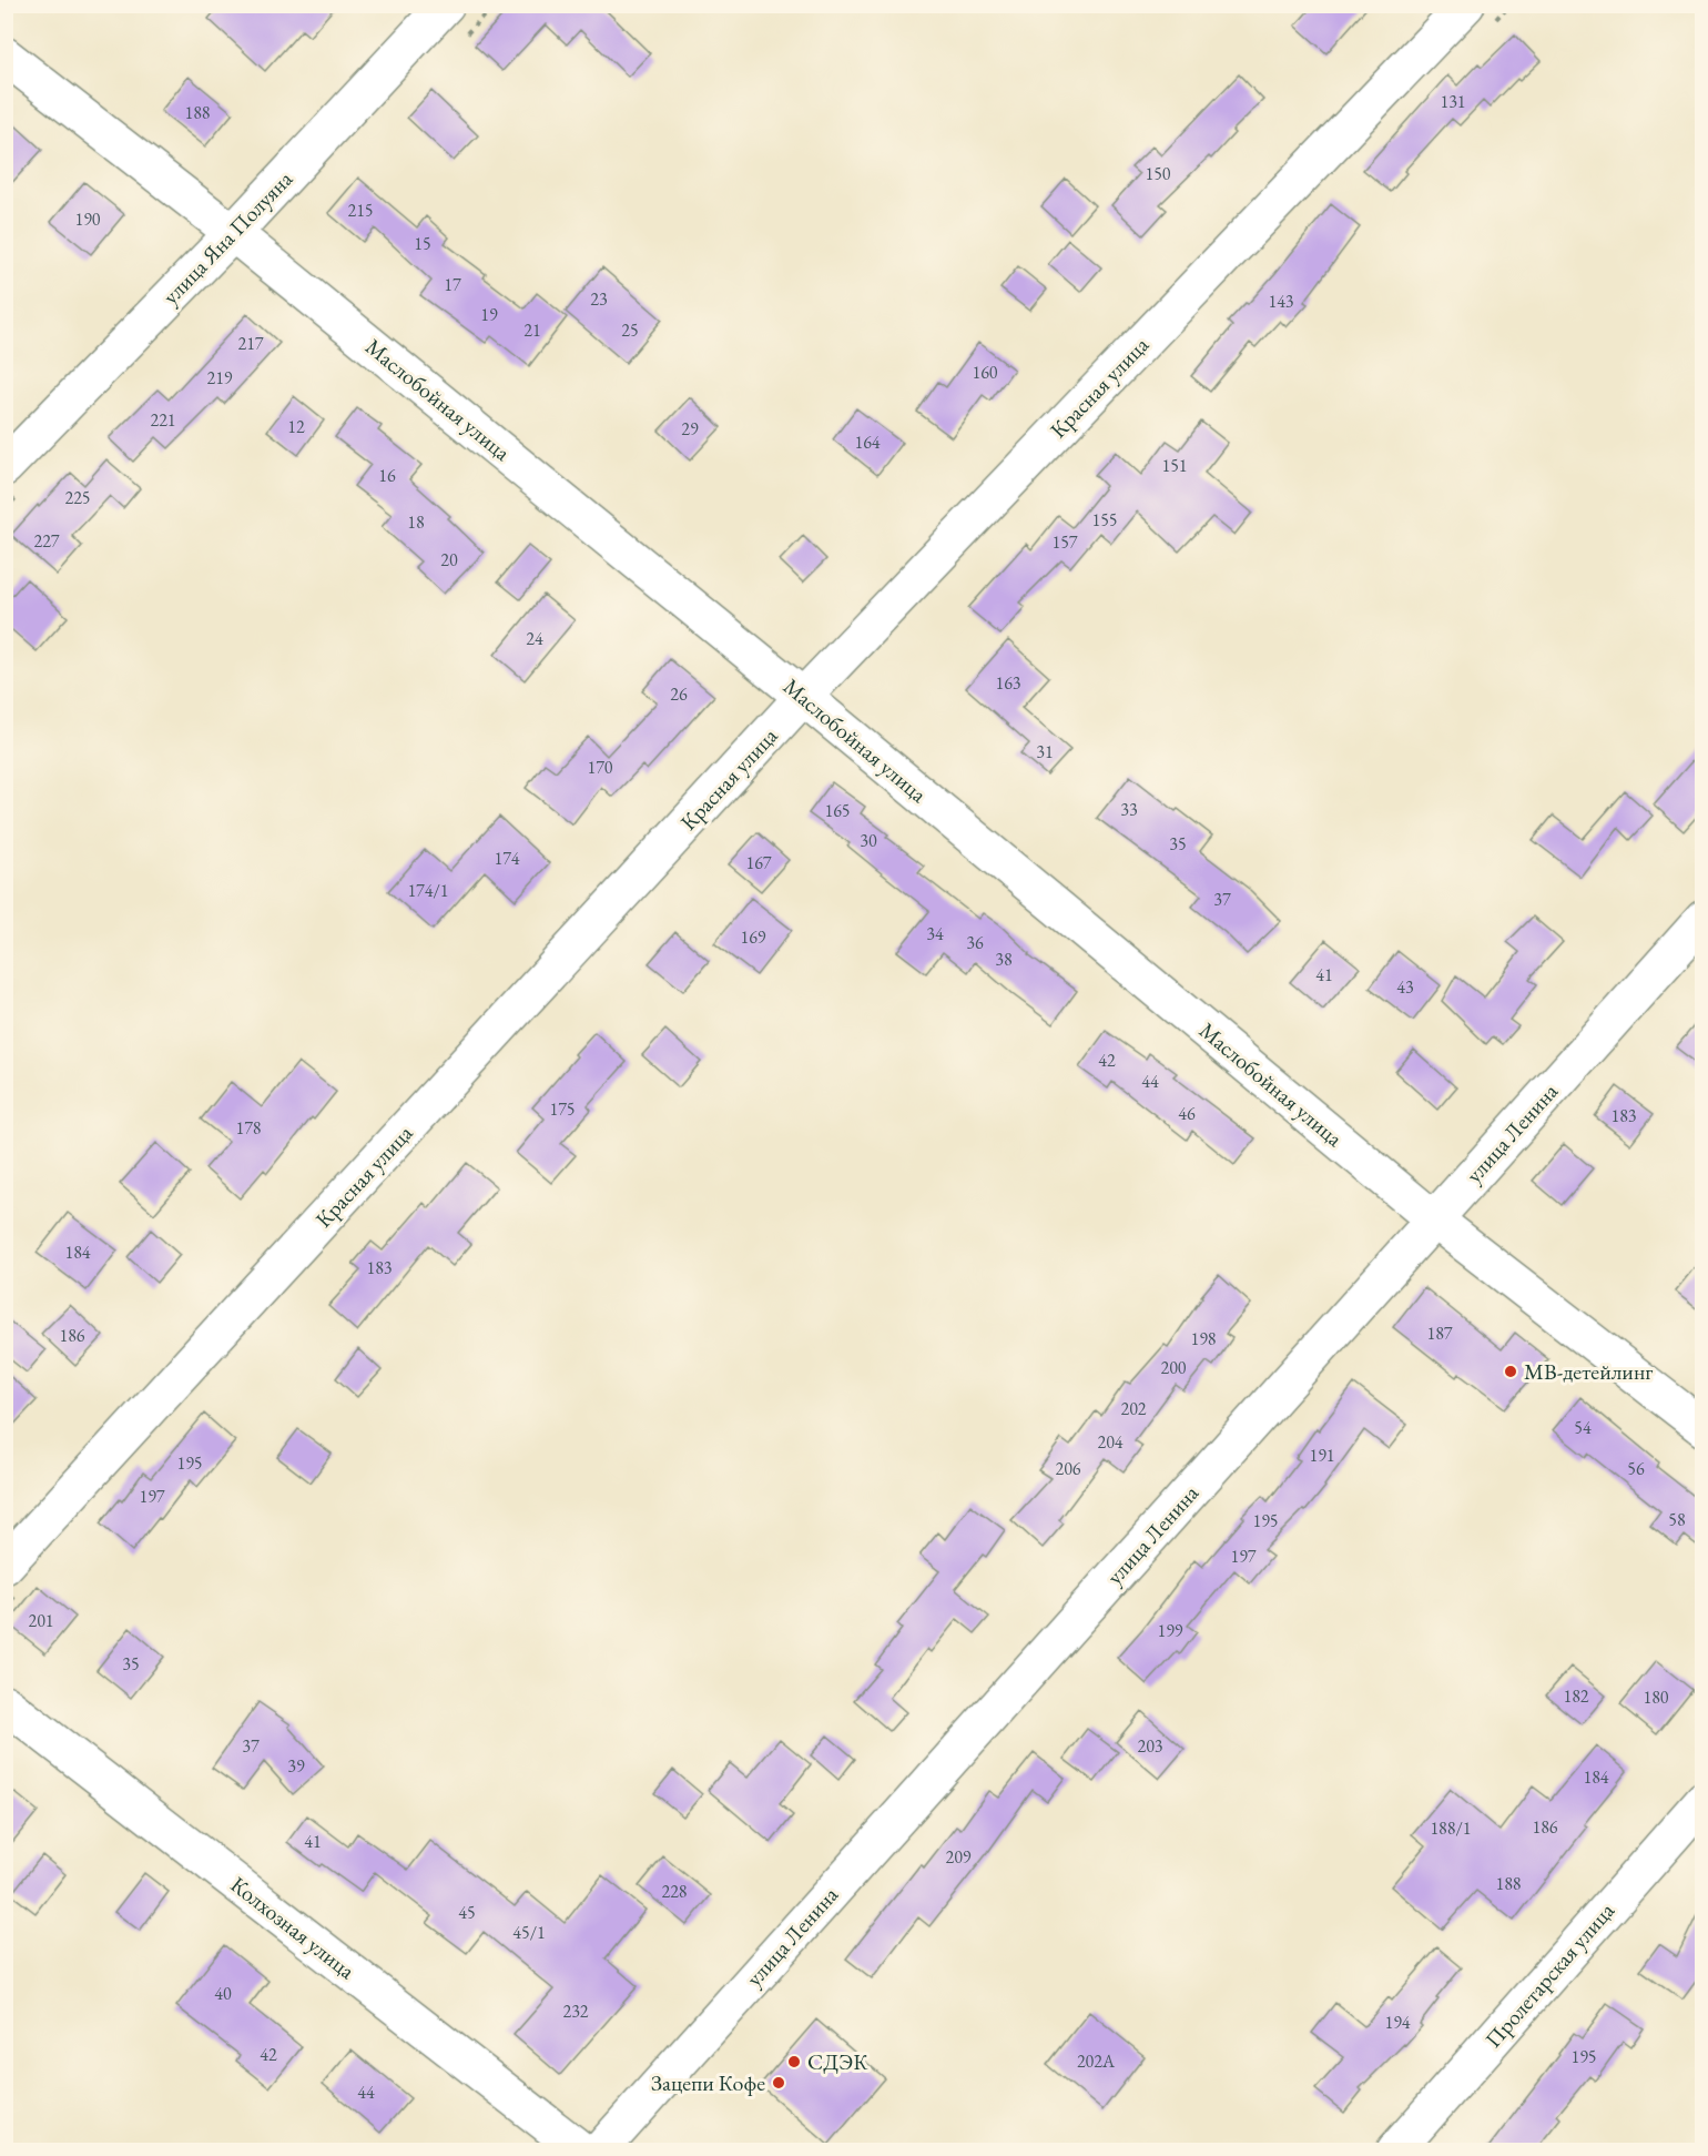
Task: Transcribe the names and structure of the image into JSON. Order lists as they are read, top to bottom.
{
  "streets": {
    "street": [
      "улица Яна Полуяна",
      "Красная улица",
      "Маслобойная улица",
      "улица Ленина",
      "Колхозная улица",
      "Пролетарская улица"
    ]
  },
  "crossings": [
    ["улица Яна Полуяна", "Маслобойная улица"],
    ["Красная улица", "Маслобойная улица"],
    ["Маслобойная улица", "улица Ленина"]
  ],
  "places": ["MB-детейлинг", "СДЭК", "Зацепи Кофе"],
  "house_numbers": [
    "131",
    "188",
    "150",
    "215",
    "190",
    "15",
    "17",
    "23",
    "143",
    "19",
    "21",
    "25",
    "217",
    "160",
    "219",
    "221",
    "12",
    "29",
    "164",
    "151",
    "16",
    "225",
    "155",
    "18",
    "227",
    "157",
    "20",
    "24",
    "163",
    "26",
    "31",
    "170",
    "33",
    "165",
    "30",
    "35",
    "174",
    "167",
    "174/1",
    "37",
    "34",
    "169",
    "36",
    "38",
    "41",
    "43",
    "42",
    "44",
    "175",
    "46",
    "183",
    "178",
    "184",
    "183",
    "187",
    "186",
    "198",
    "200",
    "202",
    "54",
    "204",
    "191",
    "195",
    "206",
    "56",
    "197",
    "58",
    "195",
    "197",
    "201",
    "199",
    "35",
    "182",
    "180",
    "37",
    "203",
    "39",
    "184",
    "186",
    "188/1",
    "41",
    "209",
    "188",
    "228",
    "45",
    "45/1",
    "40",
    "232",
    "194",
    "42",
    "195",
    "202А",
    "44"
  ]
}
